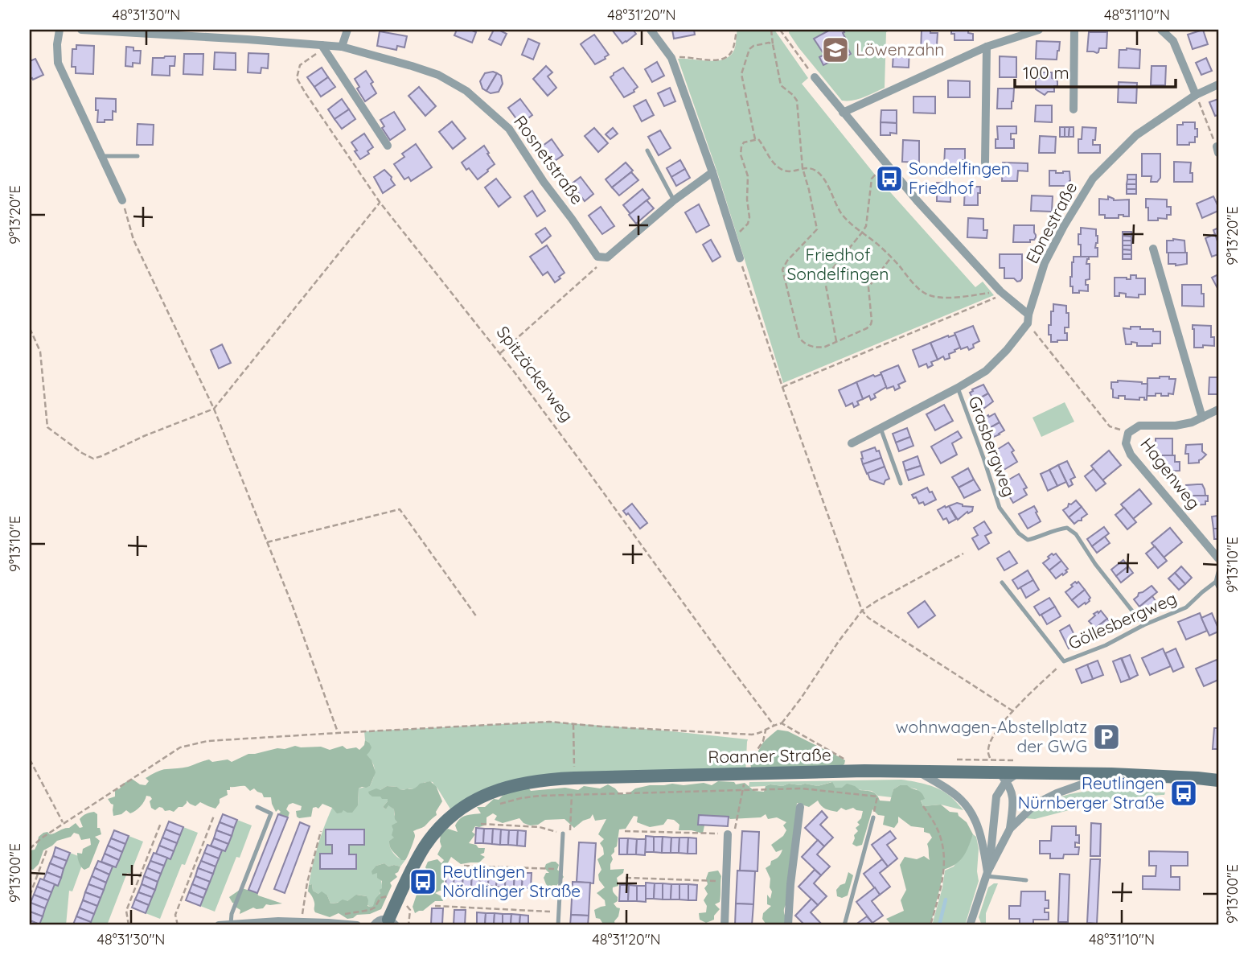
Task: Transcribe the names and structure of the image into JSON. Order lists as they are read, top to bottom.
{
  "streets": {
    "street": [
      "Rosnetstraße",
      "Ebnestraße",
      "Hagenweg",
      "Roanner Straße"
    ],
    "lane": ["Grasbergweg", "Göllesbergweg"],
    "path": ["Spitzäckerweg"]
  },
  "crossings": [
    ["Ebnestraße", "Grasbergweg"],
    ["Grasbergweg", "Göllesbergweg"]
  ],
  "parks": ["Friedhof Sondelfingen"],
  "places": {
    "school or university": ["Löwenzahn"],
    "bus stop": ["Sondelfingen Friedhof", "Reutlingen Nürnberger Straße", "Reutlingen Nördlinger Straße"],
    "parking": ["wohnwagen-Abstellplatz der GWG"]
  },
  "scale_bar": "100 m",
  "coordinates": [
    "48°31'30\"N",
    "48°31'20\"N",
    "48°31'10\"N",
    "9°13'20\"E",
    "9°13'10\"E",
    "9°13'00\"E"
  ]
}
